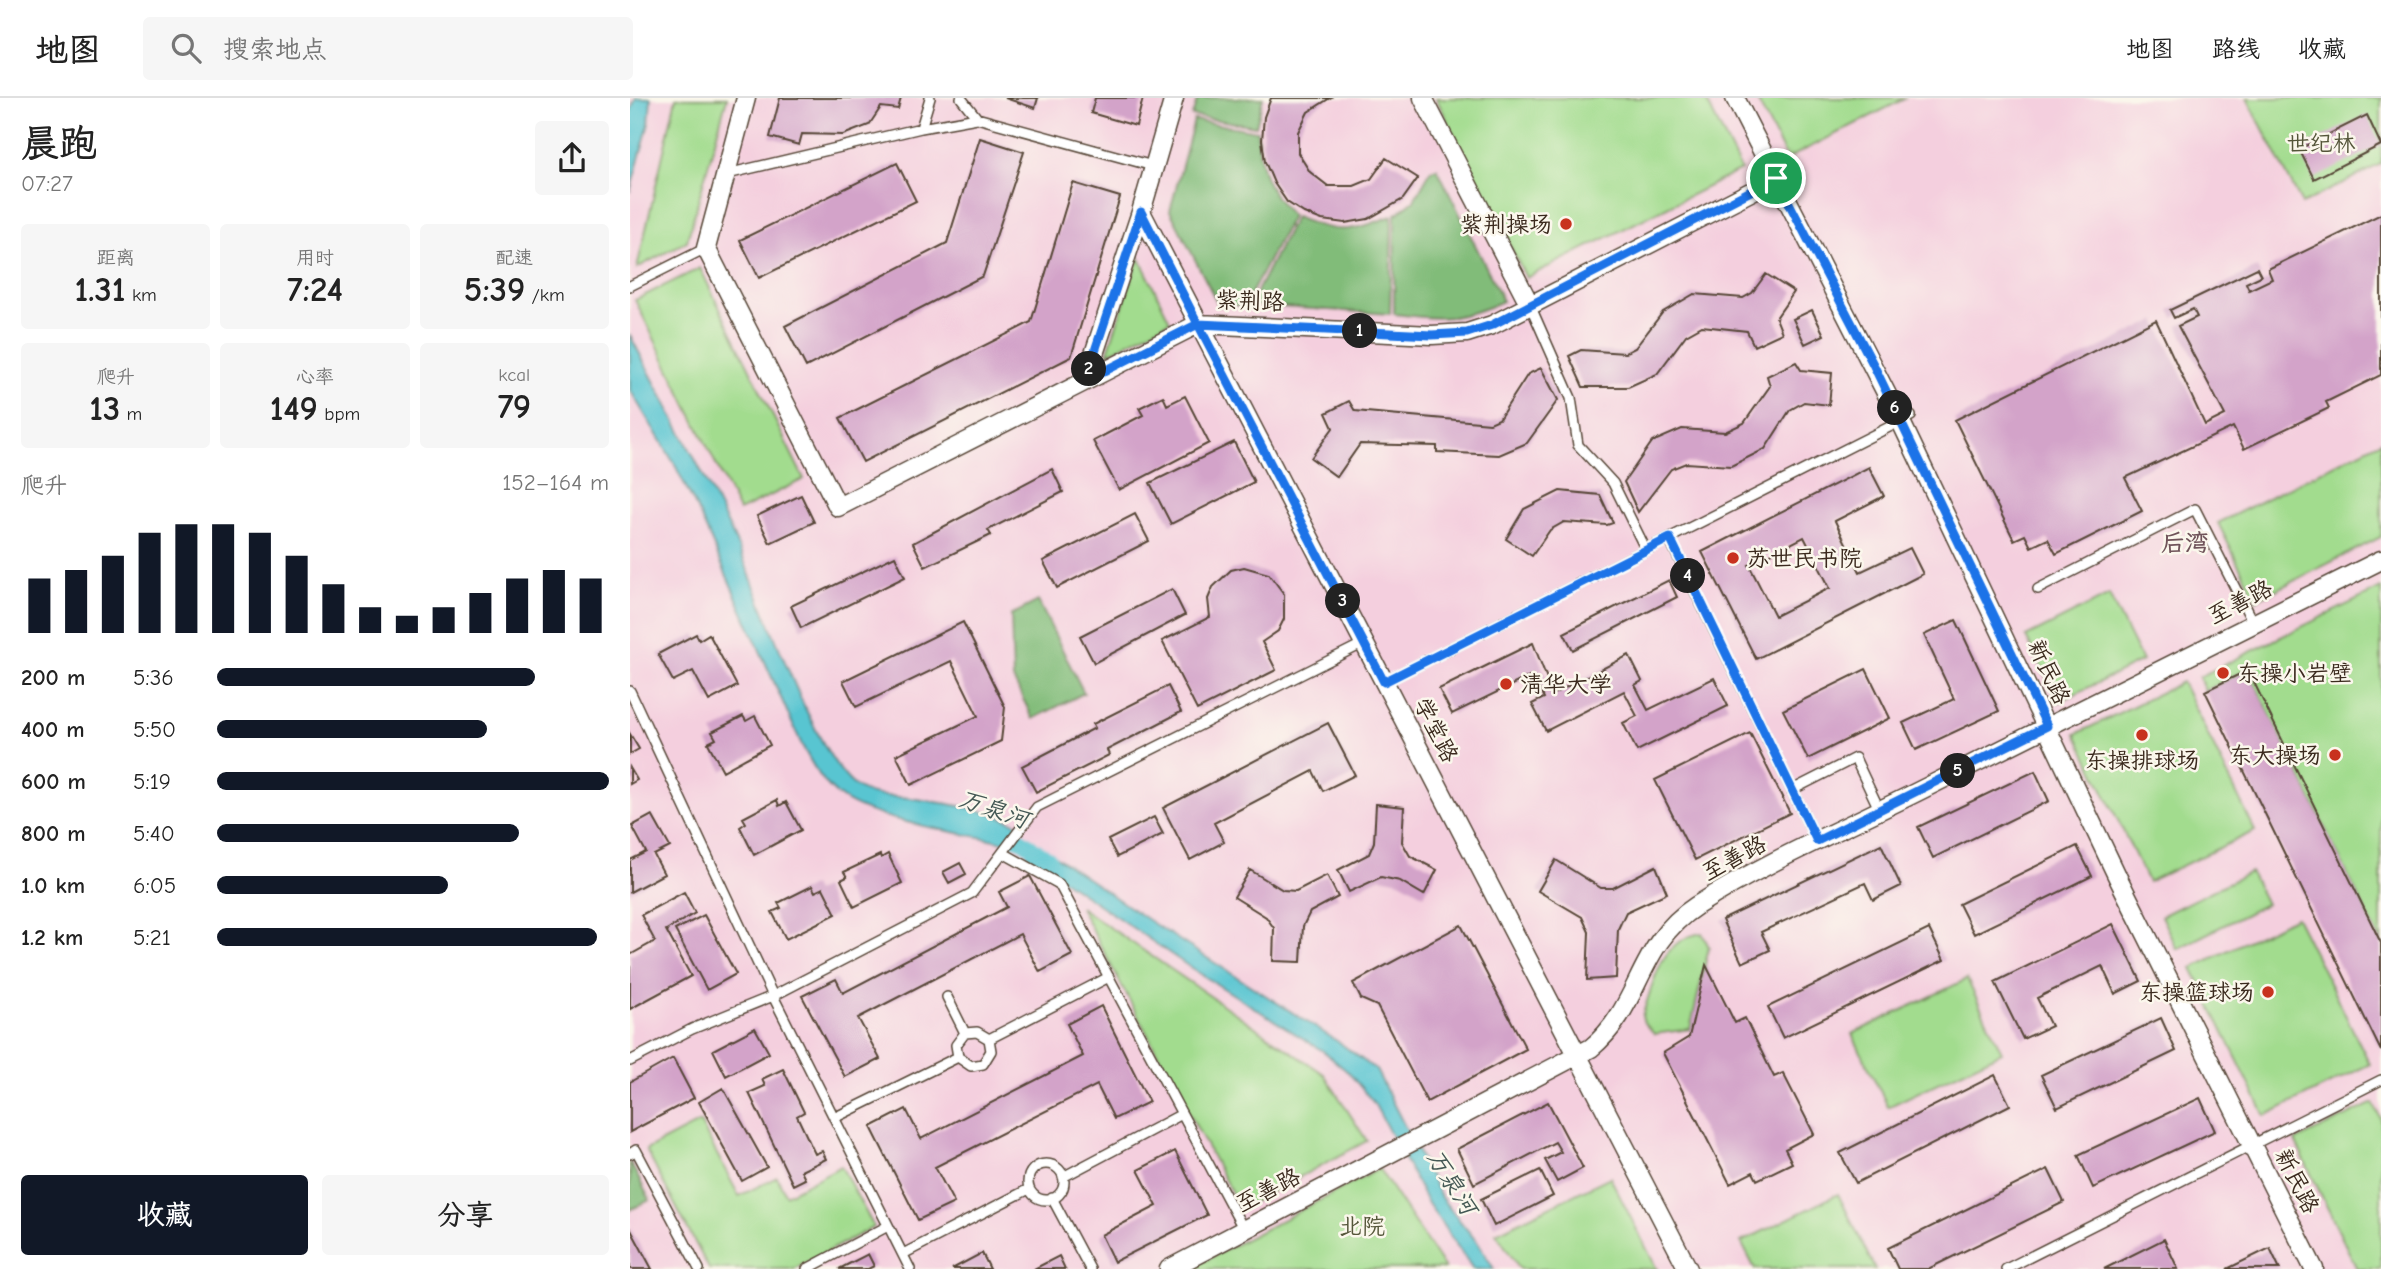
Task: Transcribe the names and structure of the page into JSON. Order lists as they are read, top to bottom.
{
  "streets": {
    "street": [
      "紫荆路",
      "至善路",
      "新民路",
      "学堂路"
    ]
  },
  "crossings": [
    ["紫荆路", "新民路"],
    ["紫荆路", "学堂路"],
    ["至善路", "新民路"],
    ["至善路", "学堂路"]
  ],
  "districts": ["后湾"],
  "water": ["万泉河"],
  "parks": ["世纪林", "北院"],
  "places": [
    "紫荆操场",
    "苏世民书院",
    "东操小岩壁",
    "清华大学",
    "东操排球场",
    "东大操场",
    "东操篮球场"
  ],
  "page": {
    "header": "地图",
    "search": "搜索地点",
    "nav": ["地图", "路线", "收藏"],
    "heading": ["晨跑", "07:27"],
    "stats": [
      ["距离", "1.31 km"],
      ["用时", "7:24"],
      ["配速", "5:39 /km"],
      ["爬升", "13 m"],
      ["心率", "149 bpm"],
      ["kcal", "79"]
    ],
    "pins": [
      "1",
      "2",
      "6",
      "4",
      "3",
      "5"
    ],
    "chart": ["爬升", "152–164 m"],
    "list": [
      {
        "name": "200 m",
        "note": "5:36"
      },
      {
        "name": "400 m",
        "note": "5:50"
      },
      {
        "name": "600 m",
        "note": "5:19"
      },
      {
        "name": "800 m",
        "note": "5:40"
      },
      {
        "name": "1.0 km",
        "note": "6:05"
      },
      {
        "name": "1.2 km",
        "note": "5:21"
      }
    ],
    "buttons": ["收藏", "分享"]
  }
}
